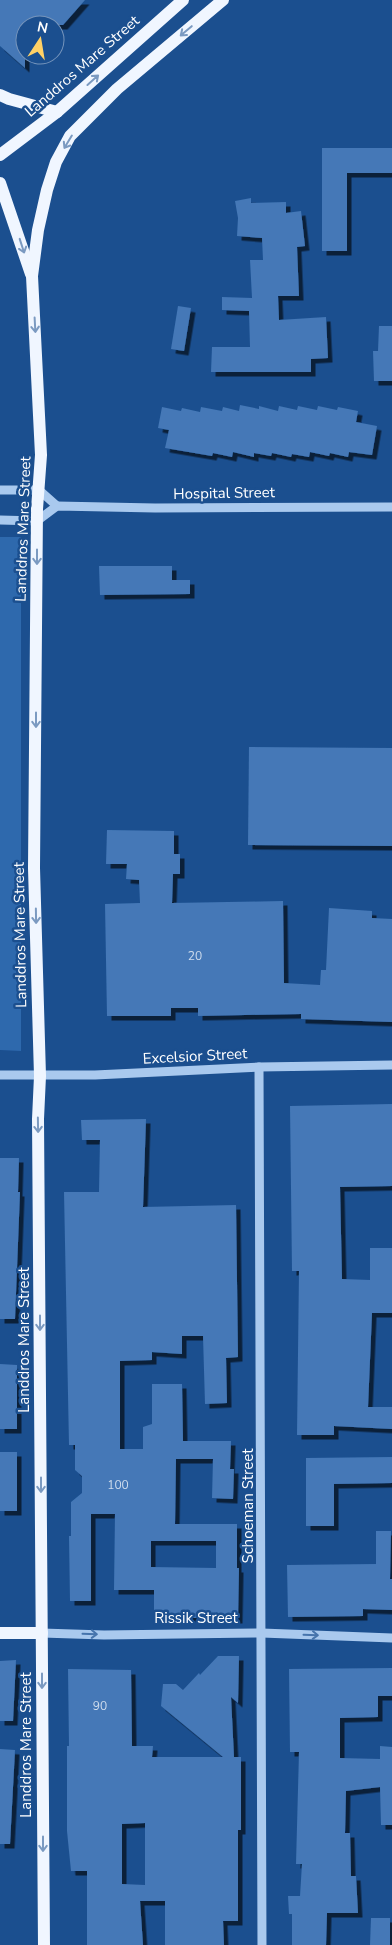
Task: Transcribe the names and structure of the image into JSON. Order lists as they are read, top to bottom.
{
  "streets": {
    "main road": ["Landdros Mare Street", "Rissik Street"],
    "street": ["Hospital Street", "Excelsior Street", "Schoeman Street"]
  },
  "crossings": [
    ["Landdros Mare Street", "Excelsior Street"],
    ["Landdros Mare Street", "Rissik Street"],
    ["Excelsior Street", "Schoeman Street"],
    ["Schoeman Street", "Rissik Street"]
  ],
  "one_way": ["Landdros Mare Street", "Rissik Street"],
  "house_numbers": ["20", "100", "90"],
  "north": "top"
}
